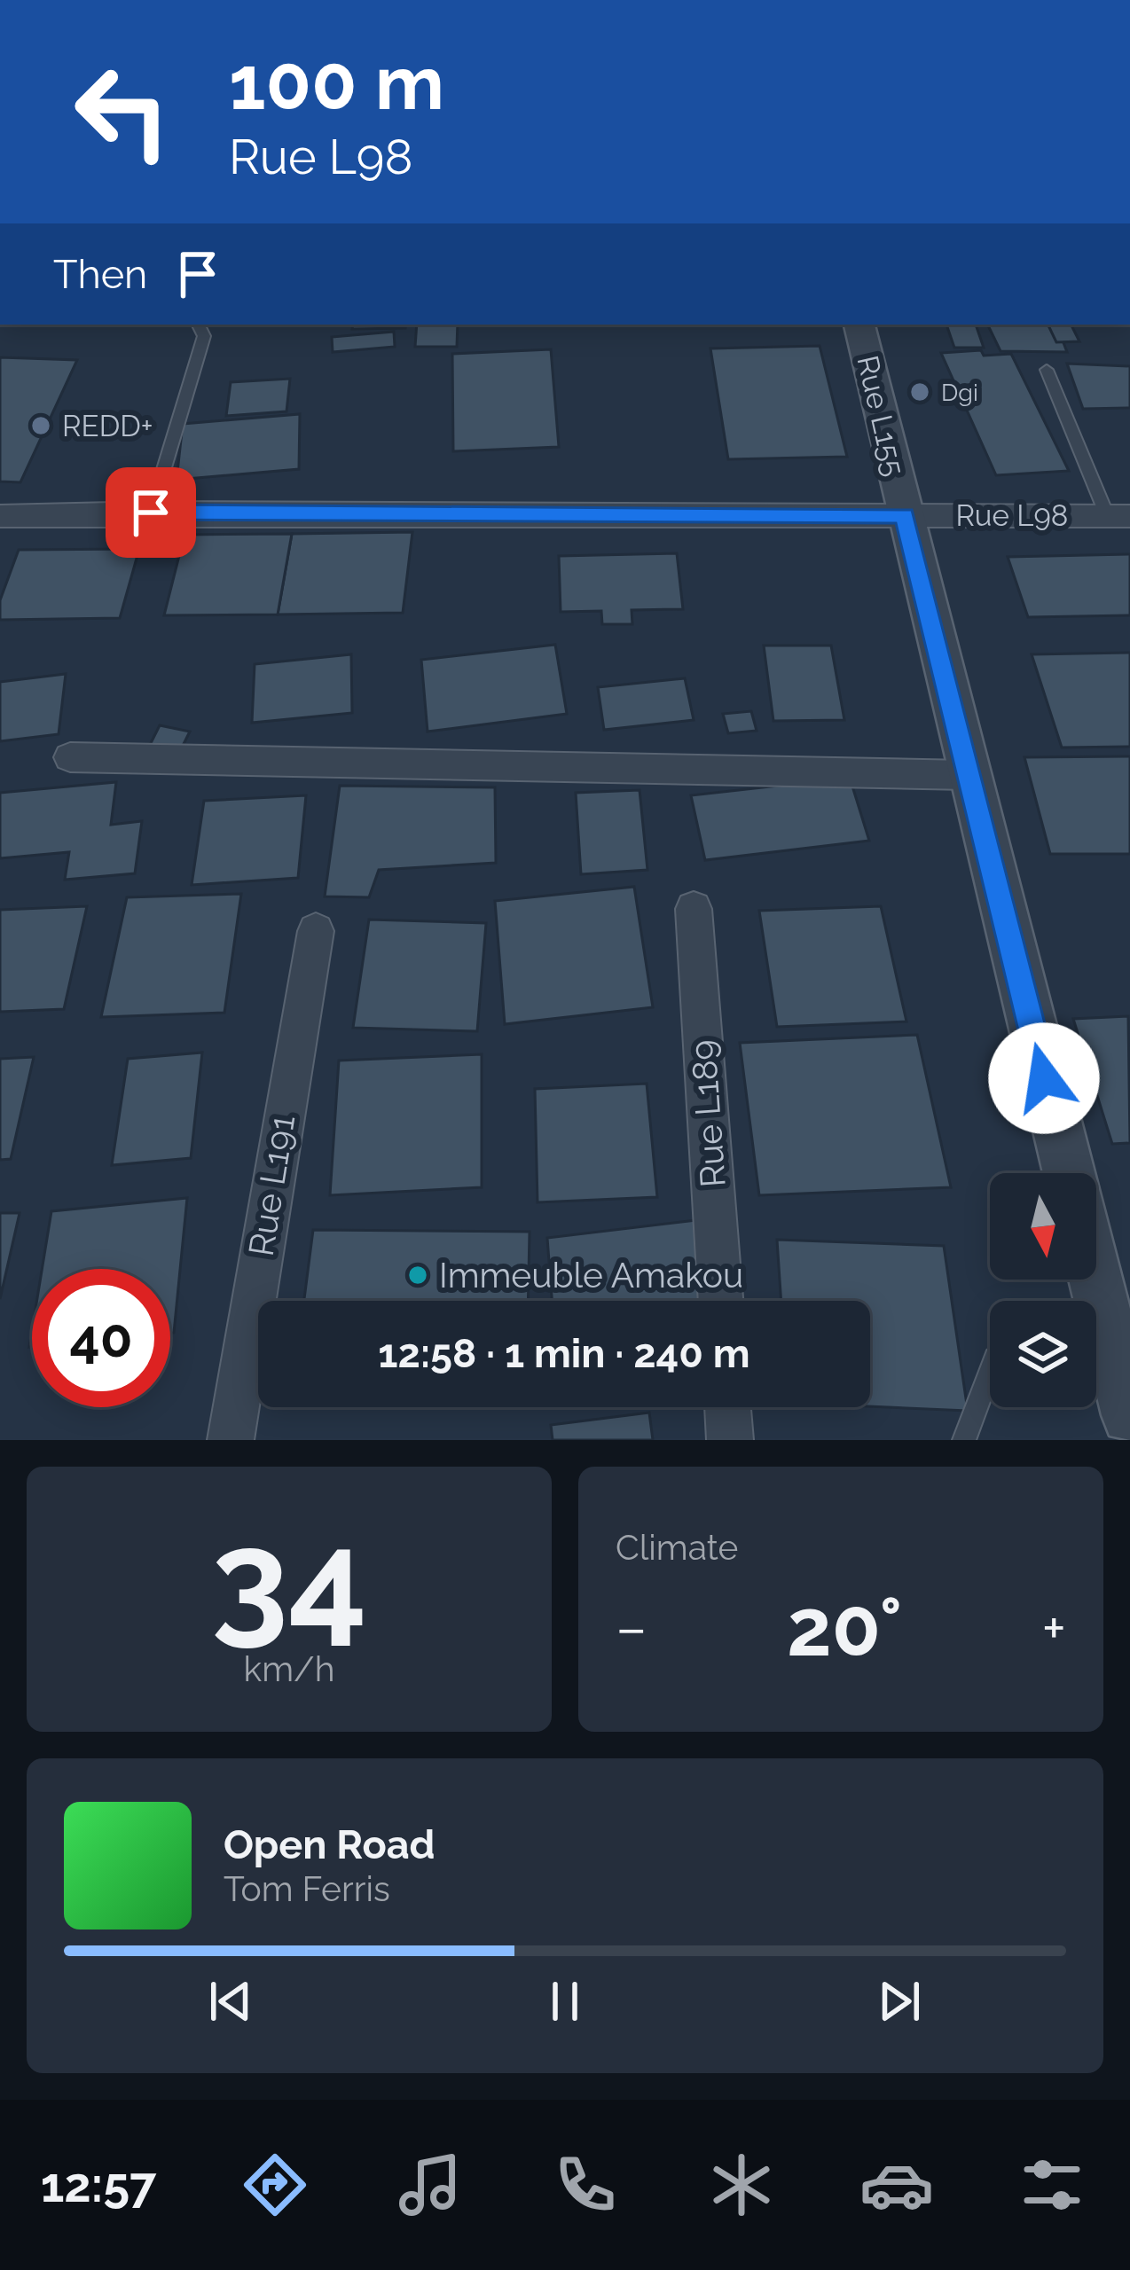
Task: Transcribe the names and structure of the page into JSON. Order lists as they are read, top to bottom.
{
  "streets": {
    "street": [
      "Rue L155",
      "Rue L98",
      "Rue L189",
      "Rue L191"
    ]
  },
  "crossings": [
    ["Rue L155", "Rue L98"]
  ],
  "places": ["Dgi", "REDD+", "Immeuble Amakou"],
  "north": "bottom",
  "page": {
    "turn": ["100 m", "Rue L98"],
    "then": "Then",
    "limit": "40",
    "trip": "12:58 · 1 min · 240 m",
    "tile": [
      ["34", "km/h"],
      "Climate"
    ],
    "heat": ["−", "20°", "+"],
    "song": ["Open Road", "Tom Ferris"],
    "tabs": "12:57"
  }
}
